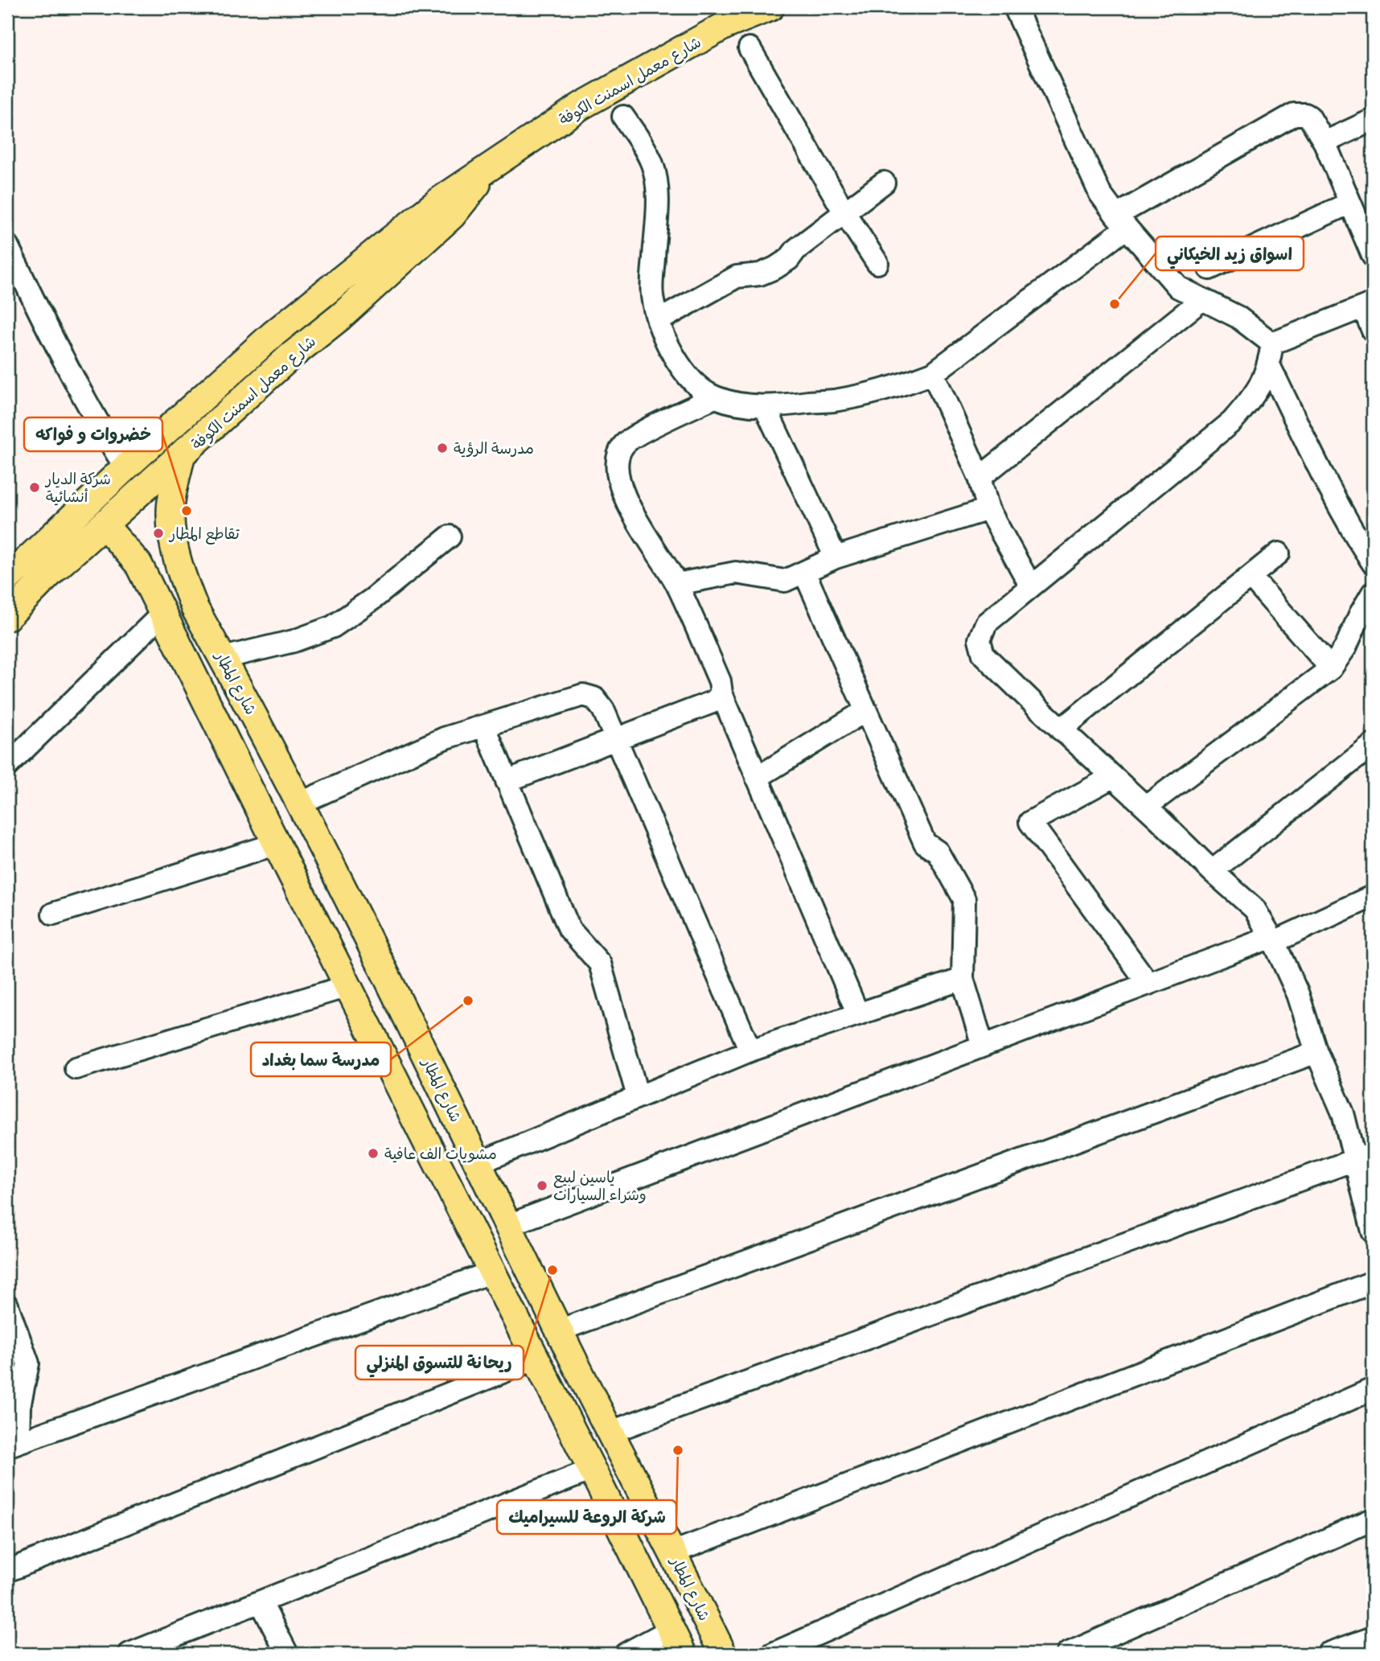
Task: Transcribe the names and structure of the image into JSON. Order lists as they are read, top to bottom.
{
  "streets": {
    "main road": ["شارع معمل اسمنت الكوفة", "شارع المطار"]
  },
  "crossings": [
    ["شارع معمل اسمنت الكوفة", "شارع المطار"]
  ],
  "places": [
    "اسواق زيد الخيكاني",
    "مدرسة الرؤية",
    "شركة الديار أنشائية",
    "خضروات و فواكه",
    "تقاطع المطار",
    "مدرسة سما بغداد",
    "مشويات الف عافية",
    "ياسين لبيع وشراء السيارات",
    "ريحانة للتسوق المنزلي",
    "شركة الروعة للسيراميك"
  ]
}
